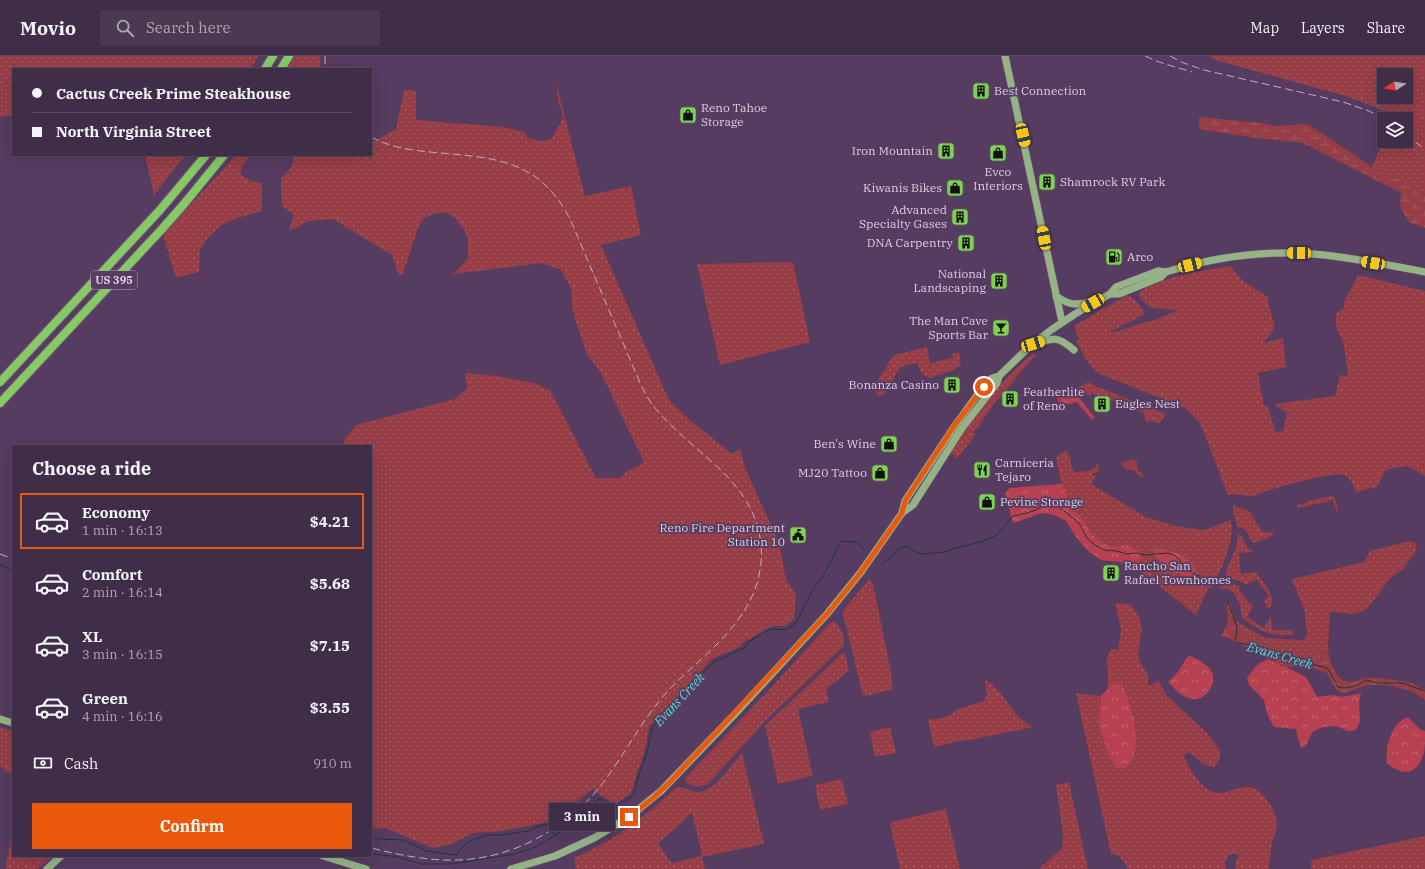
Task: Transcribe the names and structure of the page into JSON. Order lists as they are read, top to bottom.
{
  "streets": {
    "highway": ["US 395"]
  },
  "water": ["Evans Creek"],
  "places": {
    "building": [
      "Best Connection",
      "Iron Mountain",
      "Shamrock RV Park",
      "Advanced Specialty Gases",
      "DNA Carpentry",
      "National Landscaping",
      "Bonanza Casino",
      "Featherlite of Reno",
      "Eagles Nest",
      "Rancho San Rafael Townhomes"
    ],
    "shop": [
      "Reno Tahoe Storage",
      "Evco Interiors",
      "Kiwanis Bikes",
      "Ben's Wine",
      "MJ20 Tattoo",
      "Pevine Storage"
    ],
    "fuel station": ["Arco"],
    "bar": ["The Man Cave Sports Bar"],
    "restaurant": ["Carniceria Tejaro"],
    "public building": ["Reno Fire Department Station 10"]
  },
  "north": "left",
  "page": {
    "header": "Movio",
    "search": "Search here",
    "nav": ["Map", "Layers", "Share"],
    "banner": ["Cactus Creek Prime Steakhouse", "North Virginia Street"],
    "heading": "Choose a ride",
    "list": [
      {
        "name": "Economy",
        "note": "1 min · 16:13",
        "value": "$4.21"
      },
      {
        "name": "Comfort",
        "note": "2 min · 16:14",
        "value": "$5.68"
      },
      {
        "name": "XL",
        "note": "3 min · 16:15",
        "value": "$7.15"
      },
      {
        "name": "Green",
        "note": "4 min · 16:16",
        "value": "$3.55"
      }
    ],
    "pay": ["Cash", "910 m"],
    "buttons": "Confirm",
    "bubble": "3 min"
  }
}
